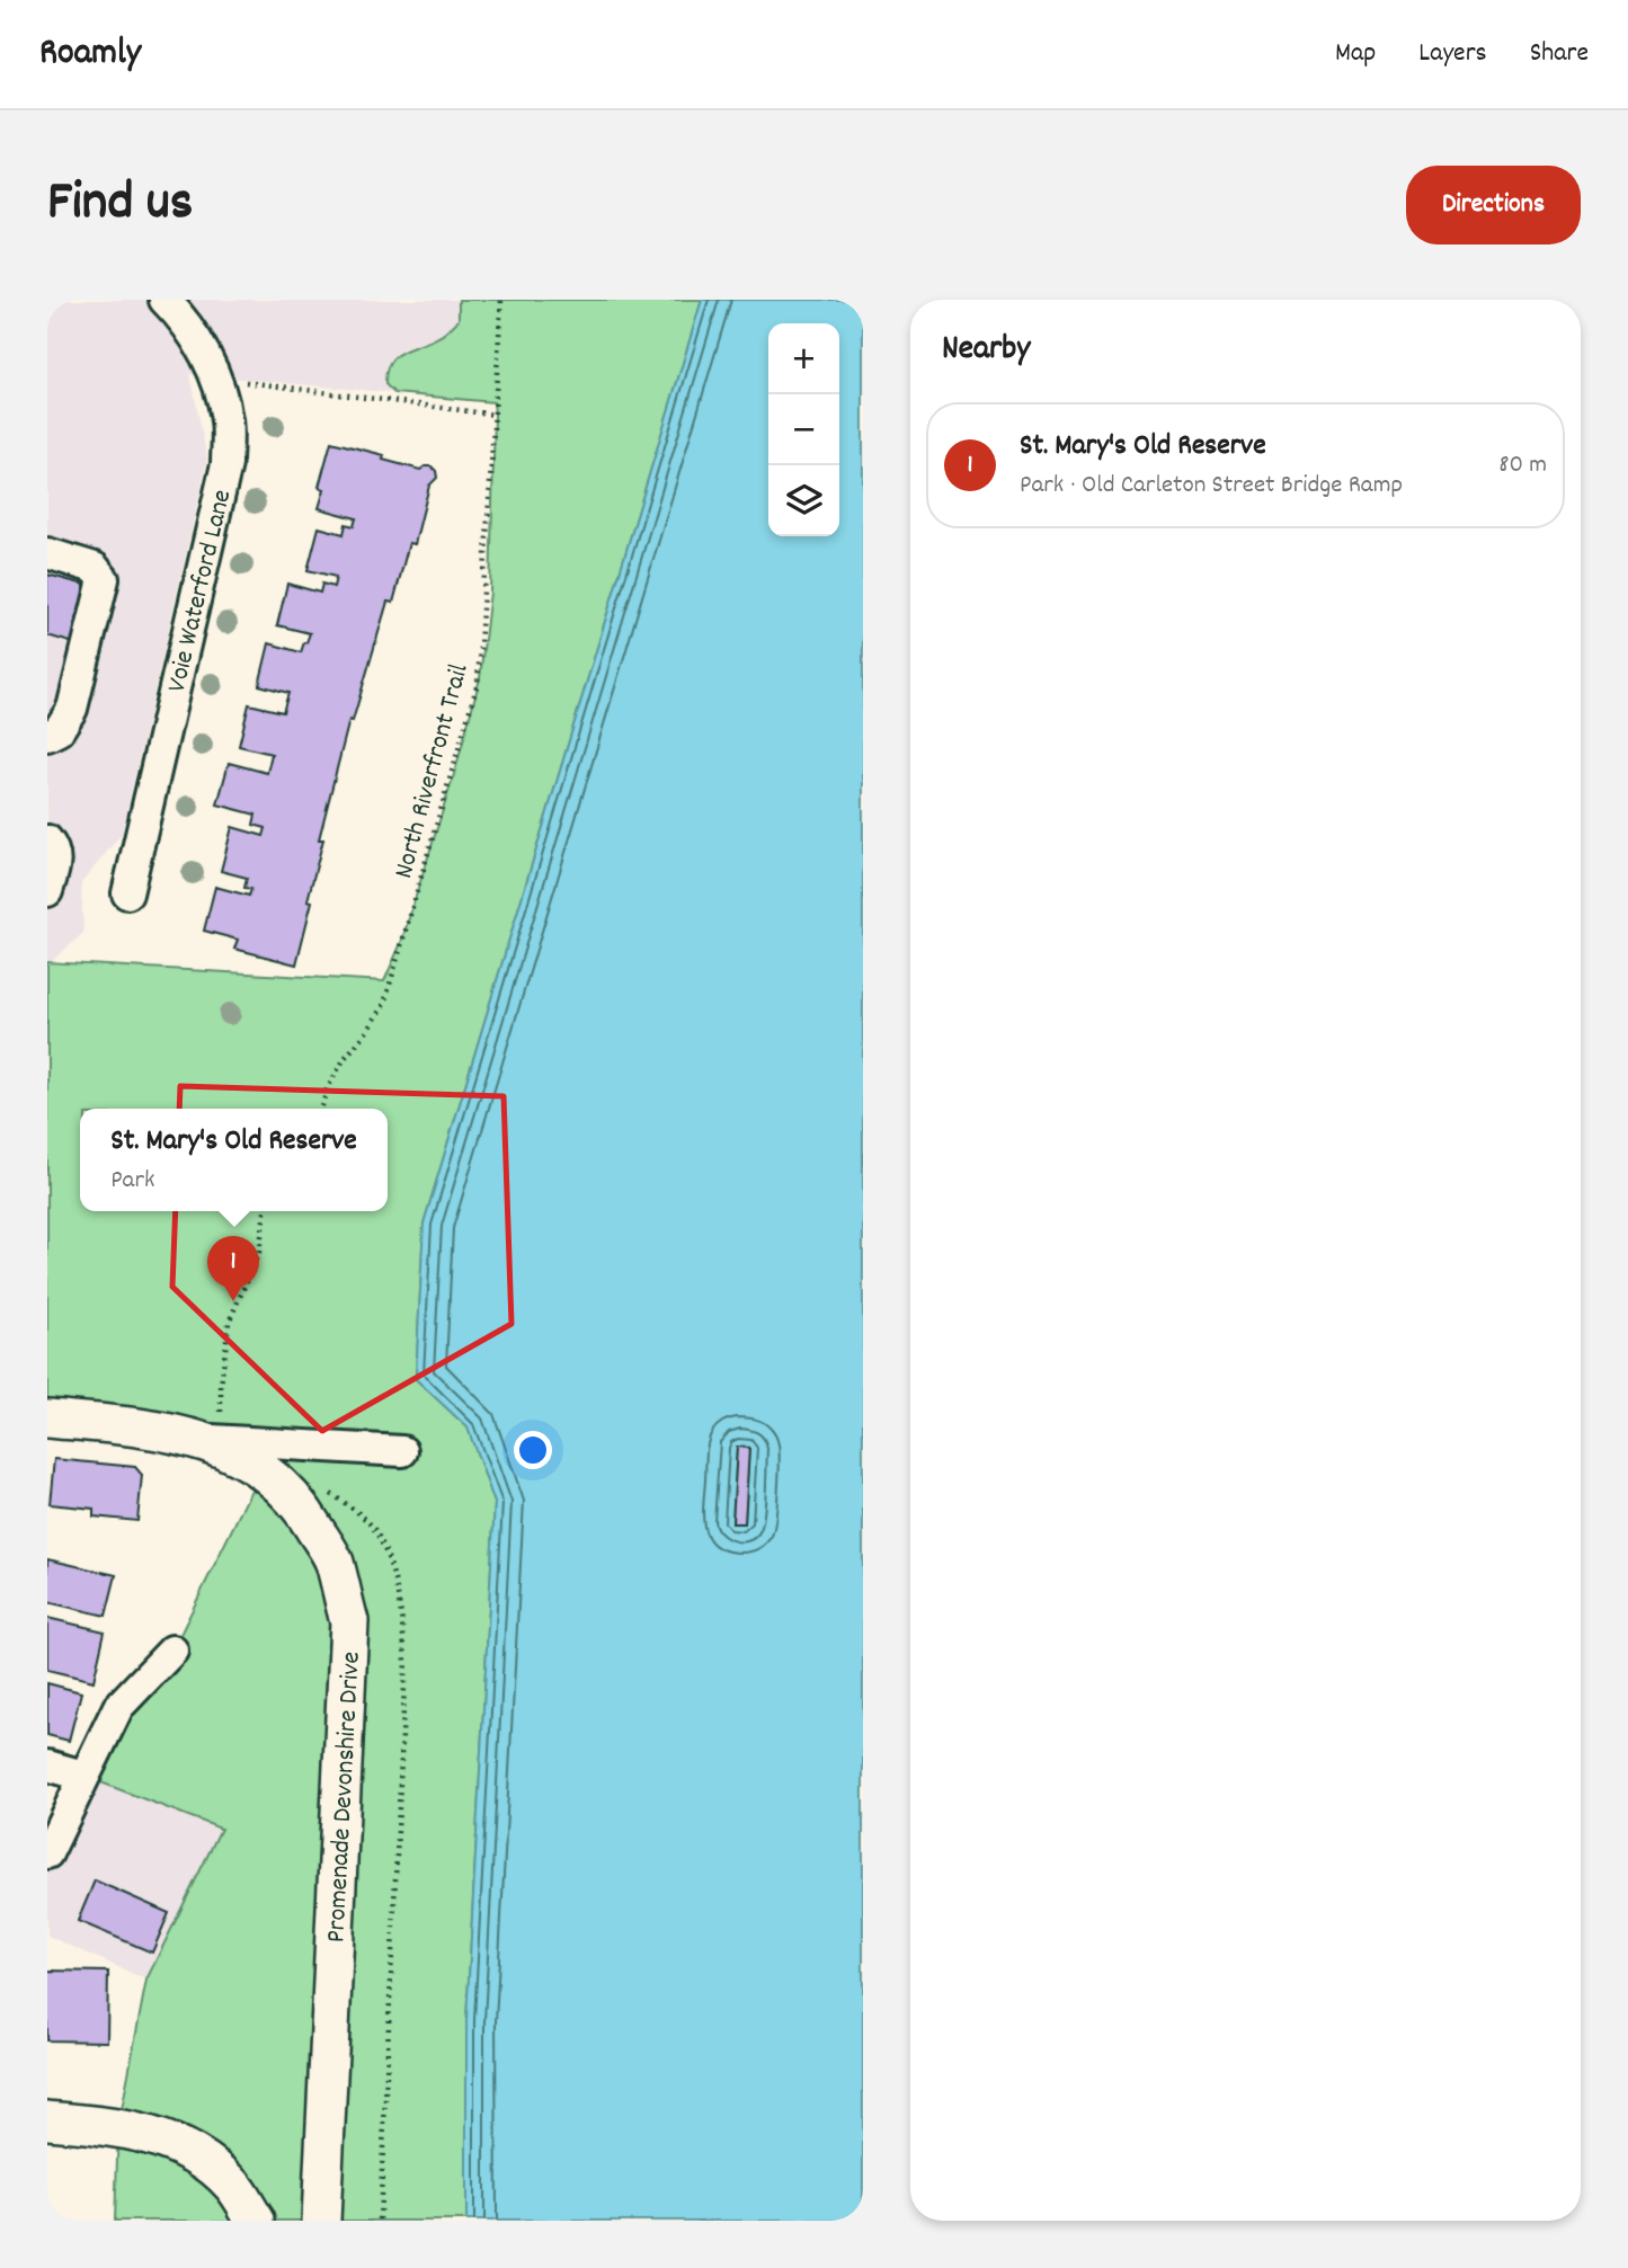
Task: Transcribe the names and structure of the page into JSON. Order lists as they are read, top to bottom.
{
  "streets": {
    "main road": ["Promenade Devonshire Drive"],
    "street": ["Voie Waterford Lane"],
    "path": ["North Riverfront Trail"]
  },
  "page": {
    "header": "Roamly",
    "nav": ["Map", "Layers", "Share"],
    "title": "Find us",
    "buttons": "Directions",
    "heading": "Nearby",
    "map_buttons": ["+", "−"],
    "list": [
      {
        "mark": "1",
        "name": "St. Mary's Old Reserve",
        "note": "Park · Old Carleton Street Bridge Ramp",
        "value": "80 m"
      }
    ],
    "popup": ["St. Mary's Old Reserve", "Park"],
    "pins": "1"
  }
}
